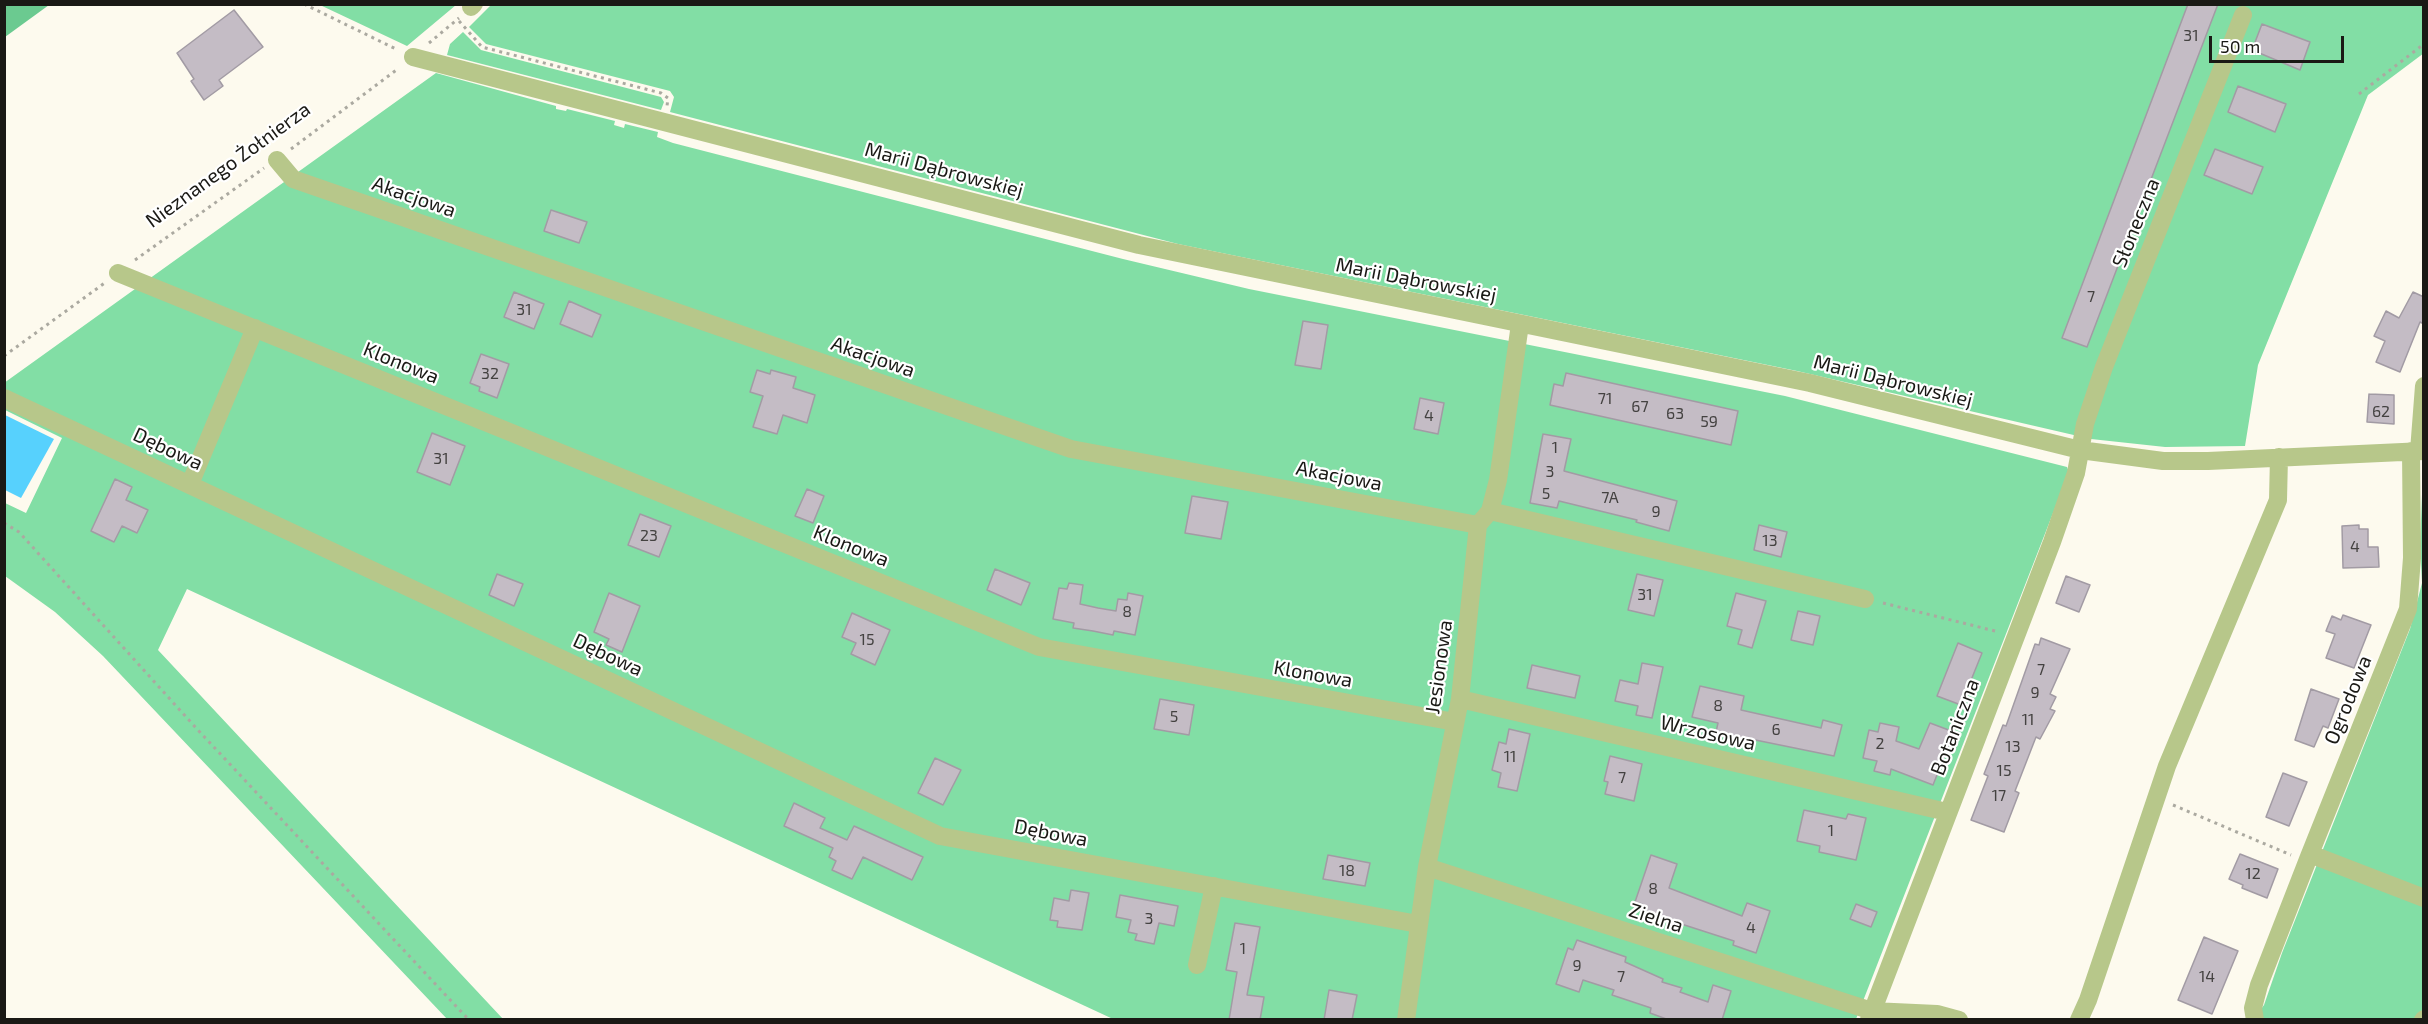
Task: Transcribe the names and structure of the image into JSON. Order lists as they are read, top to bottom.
{
  "streets": {
    "street": [
      "Marii Dąbrowskiej",
      "Akacjowa",
      "Słoneczna",
      "Klonowa",
      "Dębowa",
      "Jesionowa",
      "Ogrodowa",
      "Botaniczna",
      "Wrzosowa",
      "Zielna"
    ],
    "path": ["Nieznanego Żołnierza"]
  },
  "crossings": [
    ["Nieznanego Żołnierza", "Marii Dąbrowskiej"],
    ["Nieznanego Żołnierza", "Akacjowa"],
    ["Nieznanego Żołnierza", "Klonowa"],
    ["Marii Dąbrowskiej", "Słoneczna"],
    ["Marii Dąbrowskiej", "Ogrodowa"],
    ["Marii Dąbrowskiej", "Botaniczna"],
    ["Akacjowa", "Jesionowa"],
    ["Słoneczna", "Botaniczna"],
    ["Klonowa", "Jesionowa"],
    ["Dębowa", "Jesionowa"],
    ["Jesionowa", "Wrzosowa"],
    ["Jesionowa", "Zielna"],
    ["Botaniczna", "Wrzosowa"],
    ["Botaniczna", "Zielna"]
  ],
  "house_numbers": [
    "31",
    "7",
    "31",
    "32",
    "71",
    "67",
    "62",
    "63",
    "4",
    "59",
    "1",
    "31",
    "3",
    "5",
    "7A",
    "9",
    "23",
    "13",
    "4",
    "31",
    "8",
    "15",
    "7",
    "9",
    "8",
    "5",
    "11",
    "6",
    "2",
    "13",
    "11",
    "15",
    "7",
    "17",
    "1",
    "18",
    "12",
    "8",
    "3",
    "4",
    "1",
    "9",
    "7",
    "14"
  ],
  "scale_bar": "50 m"
}
